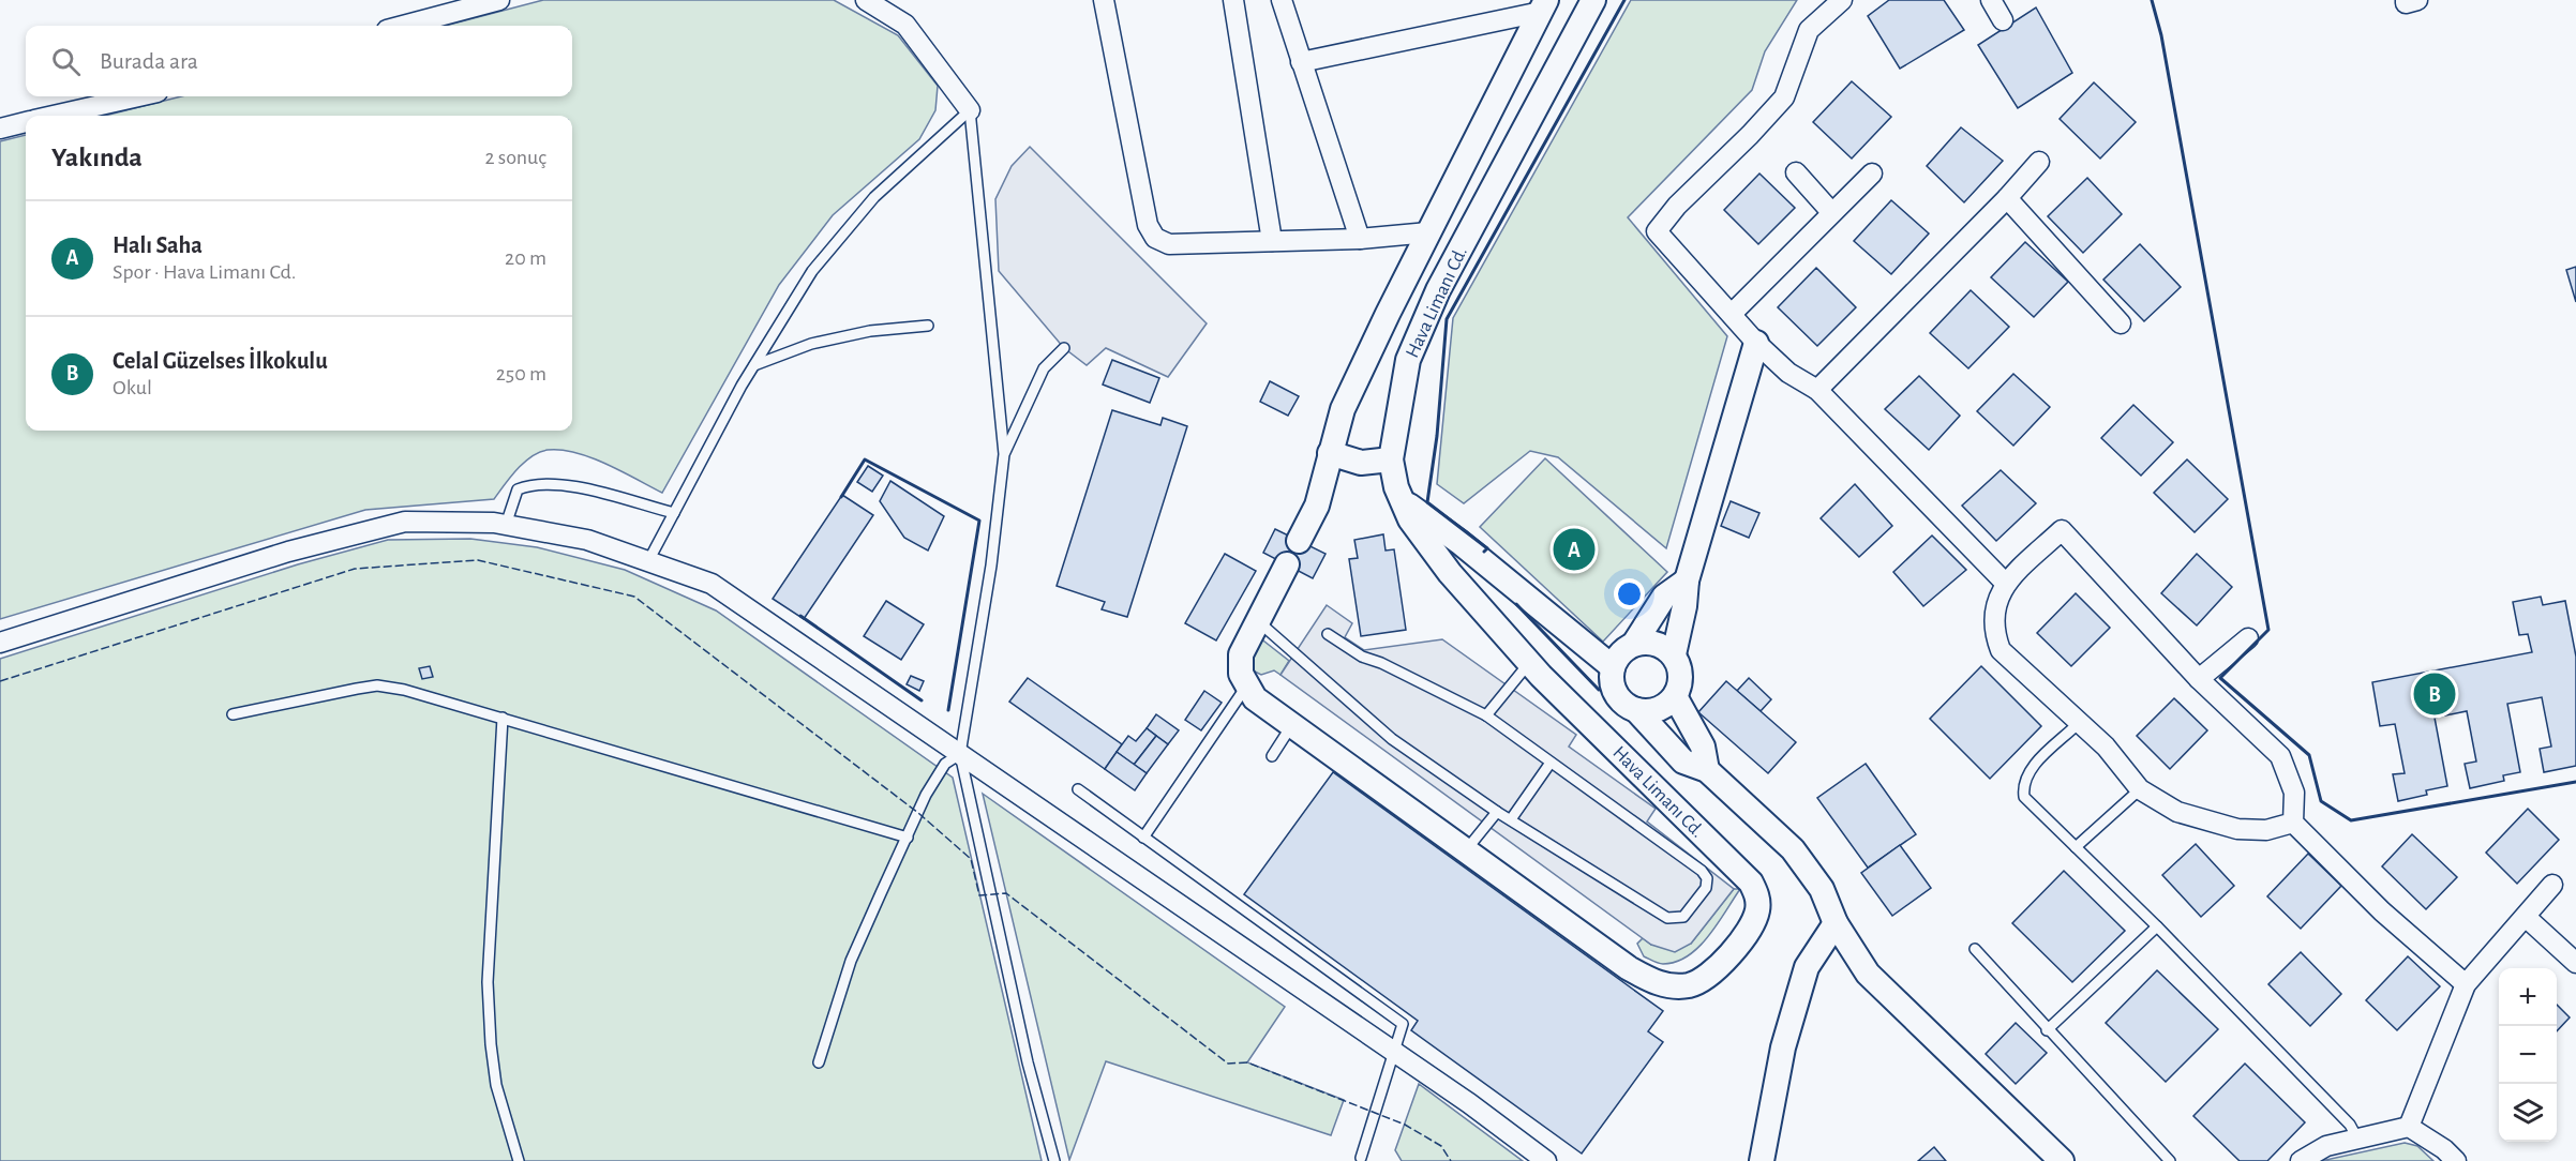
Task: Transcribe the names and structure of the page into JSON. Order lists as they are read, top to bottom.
{
  "streets": {
    "street": ["Hava Limanı Cd."]
  },
  "page": {
    "search": "Burada ara",
    "heading": ["Yakında", "2 sonuç"],
    "list": [
      {
        "mark": "A",
        "name": "Halı Saha",
        "note": "Spor · Hava Limanı Cd.",
        "value": "20 m"
      },
      {
        "mark": "B",
        "name": "Celal Güzelses İlkokulu",
        "note": "Okul",
        "value": "250 m"
      }
    ],
    "pins": ["A", "B"],
    "map_buttons": ["+", "−"]
  }
}
